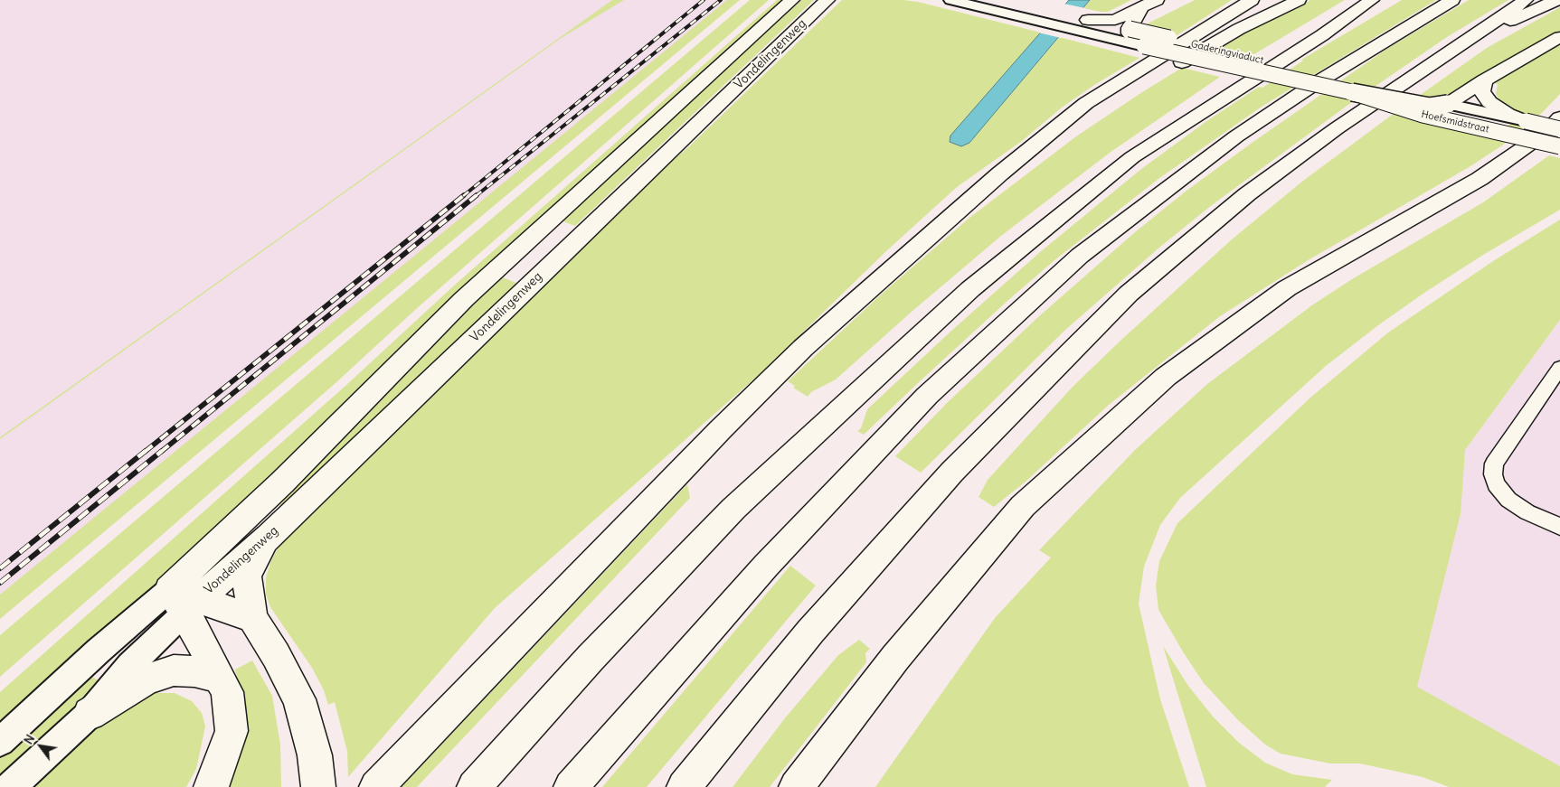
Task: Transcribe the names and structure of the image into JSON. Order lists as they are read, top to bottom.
{
  "streets": {
    "main road": ["Vondelingenweg"],
    "street": ["Gaderingviaduct", "Hoefsmidstraat"]
  },
  "crossings": [
    ["Gaderingviaduct", "Hoefsmidstraat"]
  ],
  "north": "top left"
}
